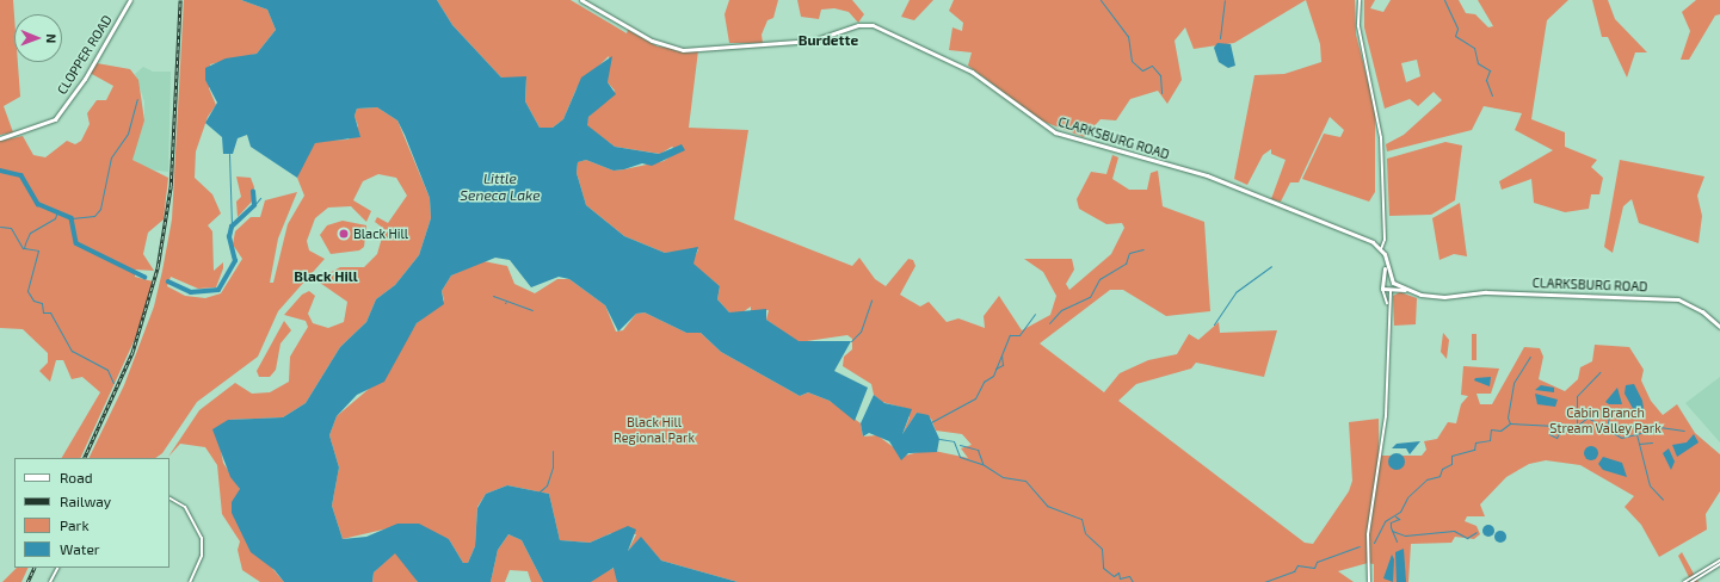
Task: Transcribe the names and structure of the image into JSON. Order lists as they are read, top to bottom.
{
  "streets": {
    "main road": ["CLOPPER ROAD", "CLARKSBURG ROAD"]
  },
  "districts": ["Burdette", "Black Hill"],
  "water": ["Little Seneca Lake"],
  "parks": ["Cabin Branch Stream Valley Park", "Black Hill Regional Park"],
  "places": ["Black Hill"],
  "legend": [
    "Road",
    "Railway",
    "Park",
    "Water"
  ],
  "north": "right"
}
